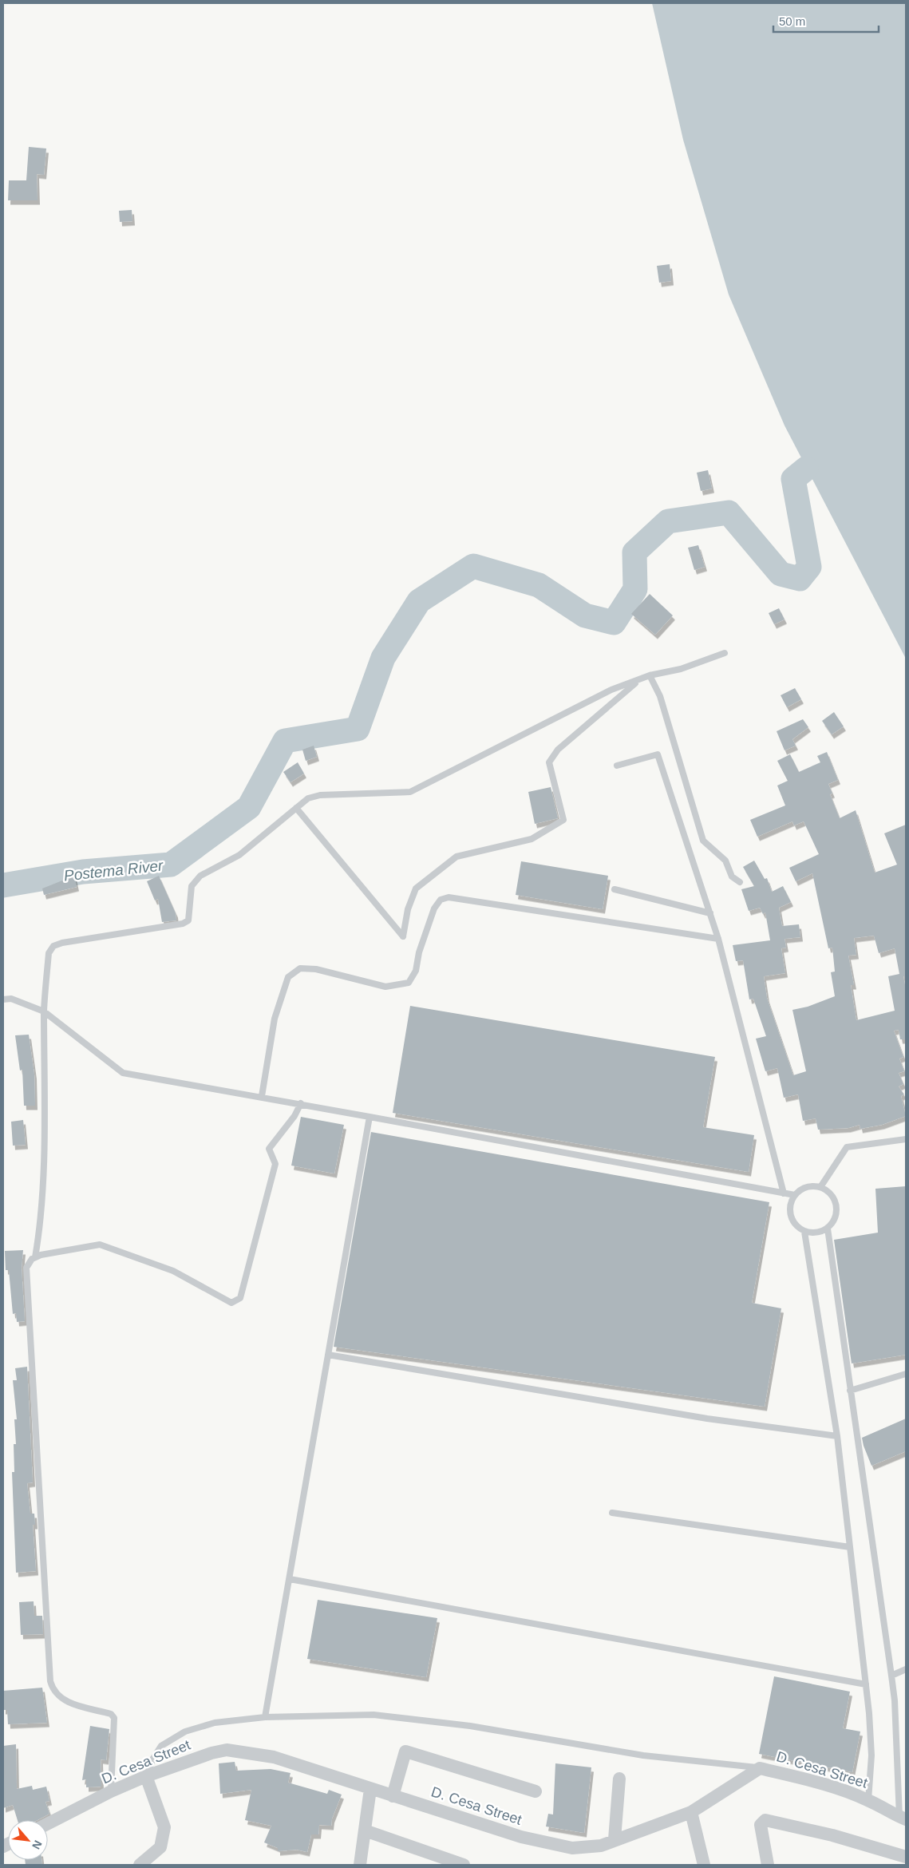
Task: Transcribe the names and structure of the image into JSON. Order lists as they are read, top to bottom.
{
  "streets": {
    "street": ["D. Cesa Street"]
  },
  "water": ["Postema River"],
  "scale_bar": "50 m",
  "north": "bottom right"
}
